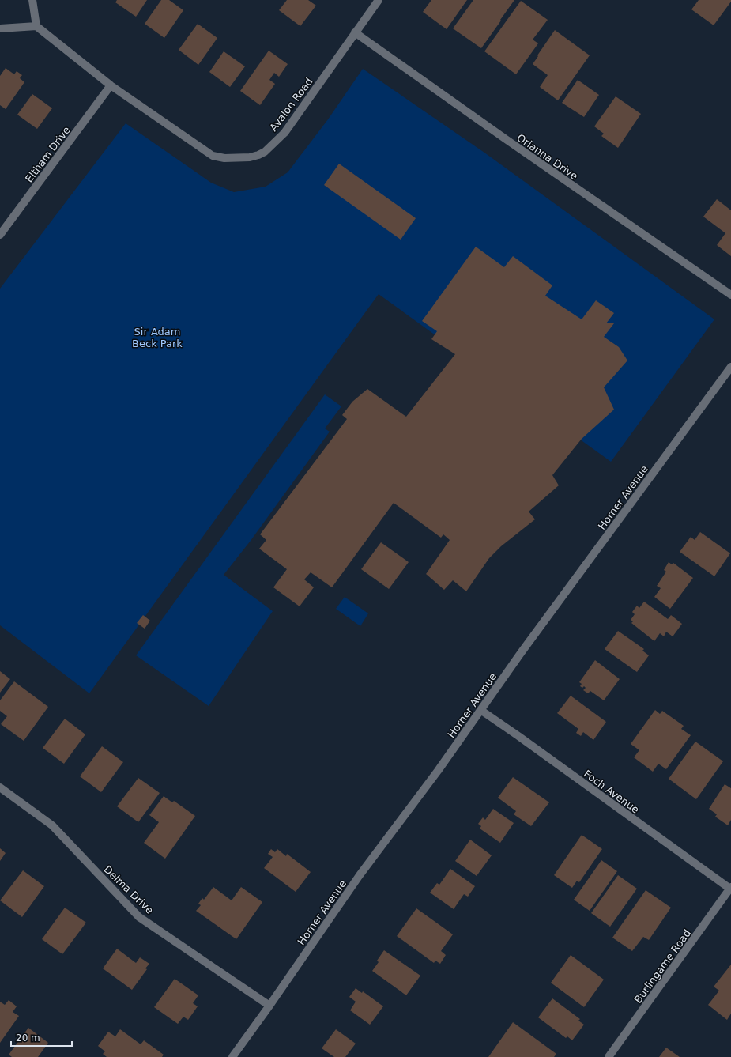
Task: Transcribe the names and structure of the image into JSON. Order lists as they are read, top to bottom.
{
  "streets": {
    "street": [
      "Avalon Road",
      "Eltham Drive",
      "Orianna Drive",
      "Horner Avenue",
      "Foch Avenue",
      "Delma Drive",
      "Burlingame Road"
    ]
  },
  "crossings": [
    ["Avalon Road", "Eltham Drive"],
    ["Avalon Road", "Orianna Drive"],
    ["Horner Avenue", "Foch Avenue"],
    ["Horner Avenue", "Delma Drive"],
    ["Foch Avenue", "Burlingame Road"]
  ],
  "parks": ["Sir Adam Beck Park"],
  "scale_bar": "20 m"
}
